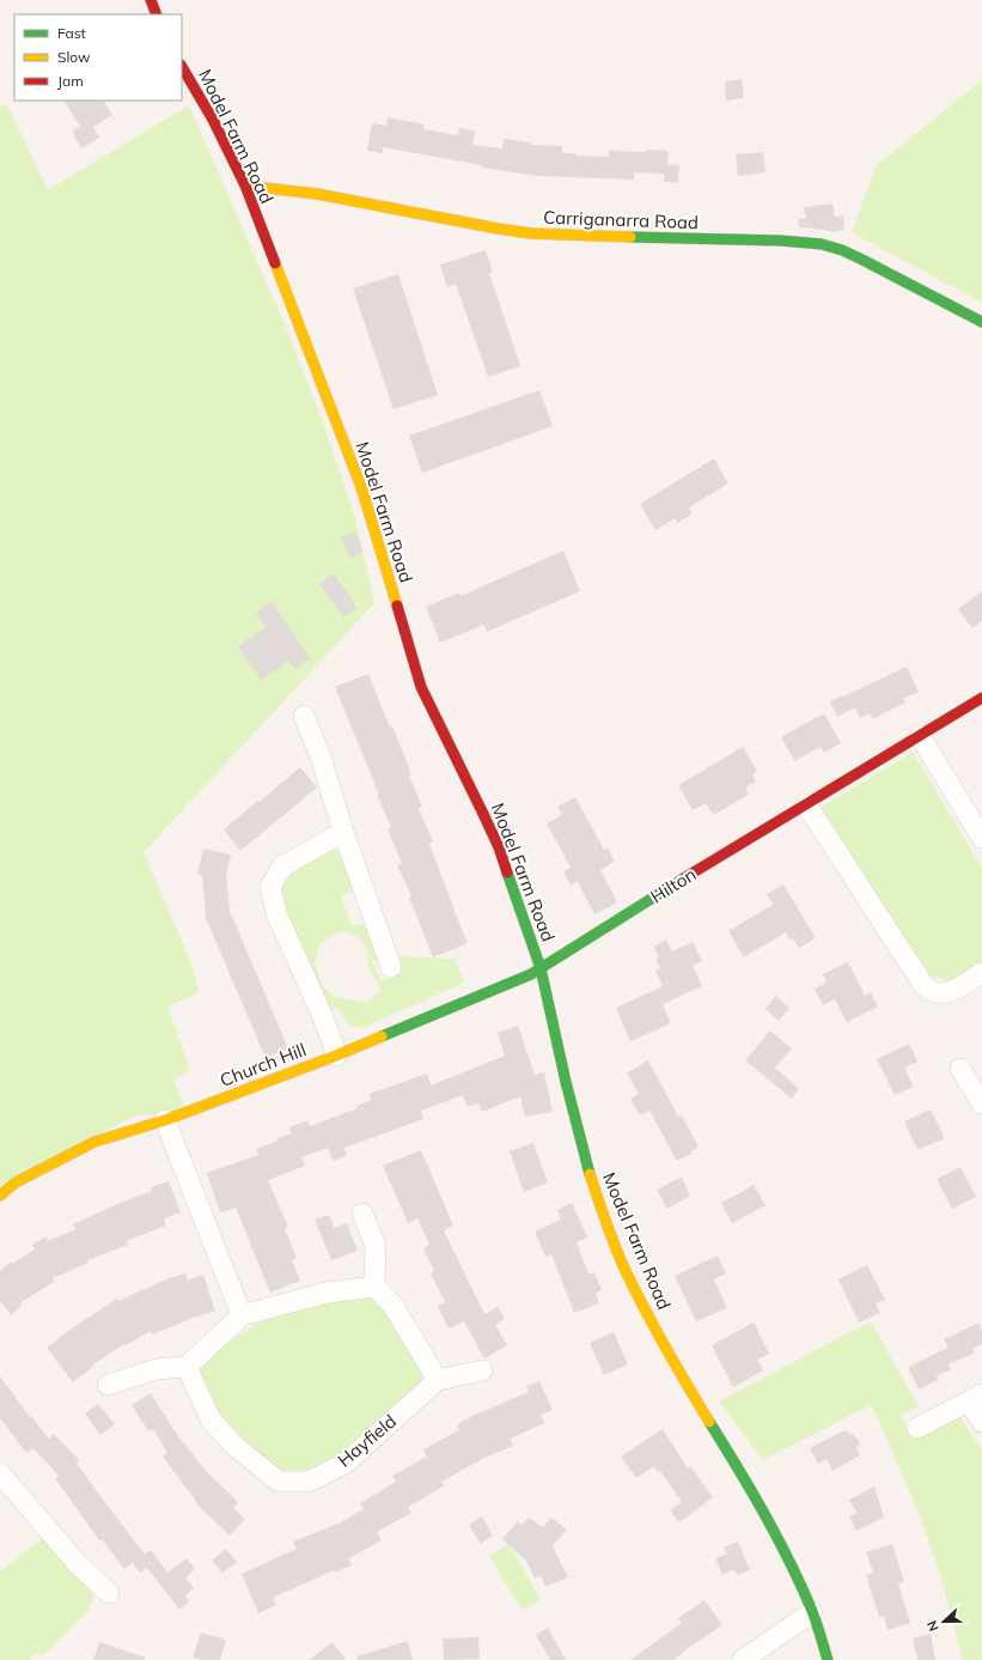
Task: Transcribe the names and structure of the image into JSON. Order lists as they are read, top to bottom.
{
  "streets": {
    "street": [
      "Model Farm Road",
      "Carriganarra Road",
      "Hilton",
      "Church Hill",
      "Hayfield"
    ]
  },
  "crossings": [
    ["Model Farm Road", "Carriganarra Road"],
    ["Model Farm Road", "Hilton"],
    ["Model Farm Road", "Church Hill"],
    ["Hilton", "Church Hill"]
  ],
  "legend": ["Fast", "Slow", "Jam"],
  "north": "left"
}
